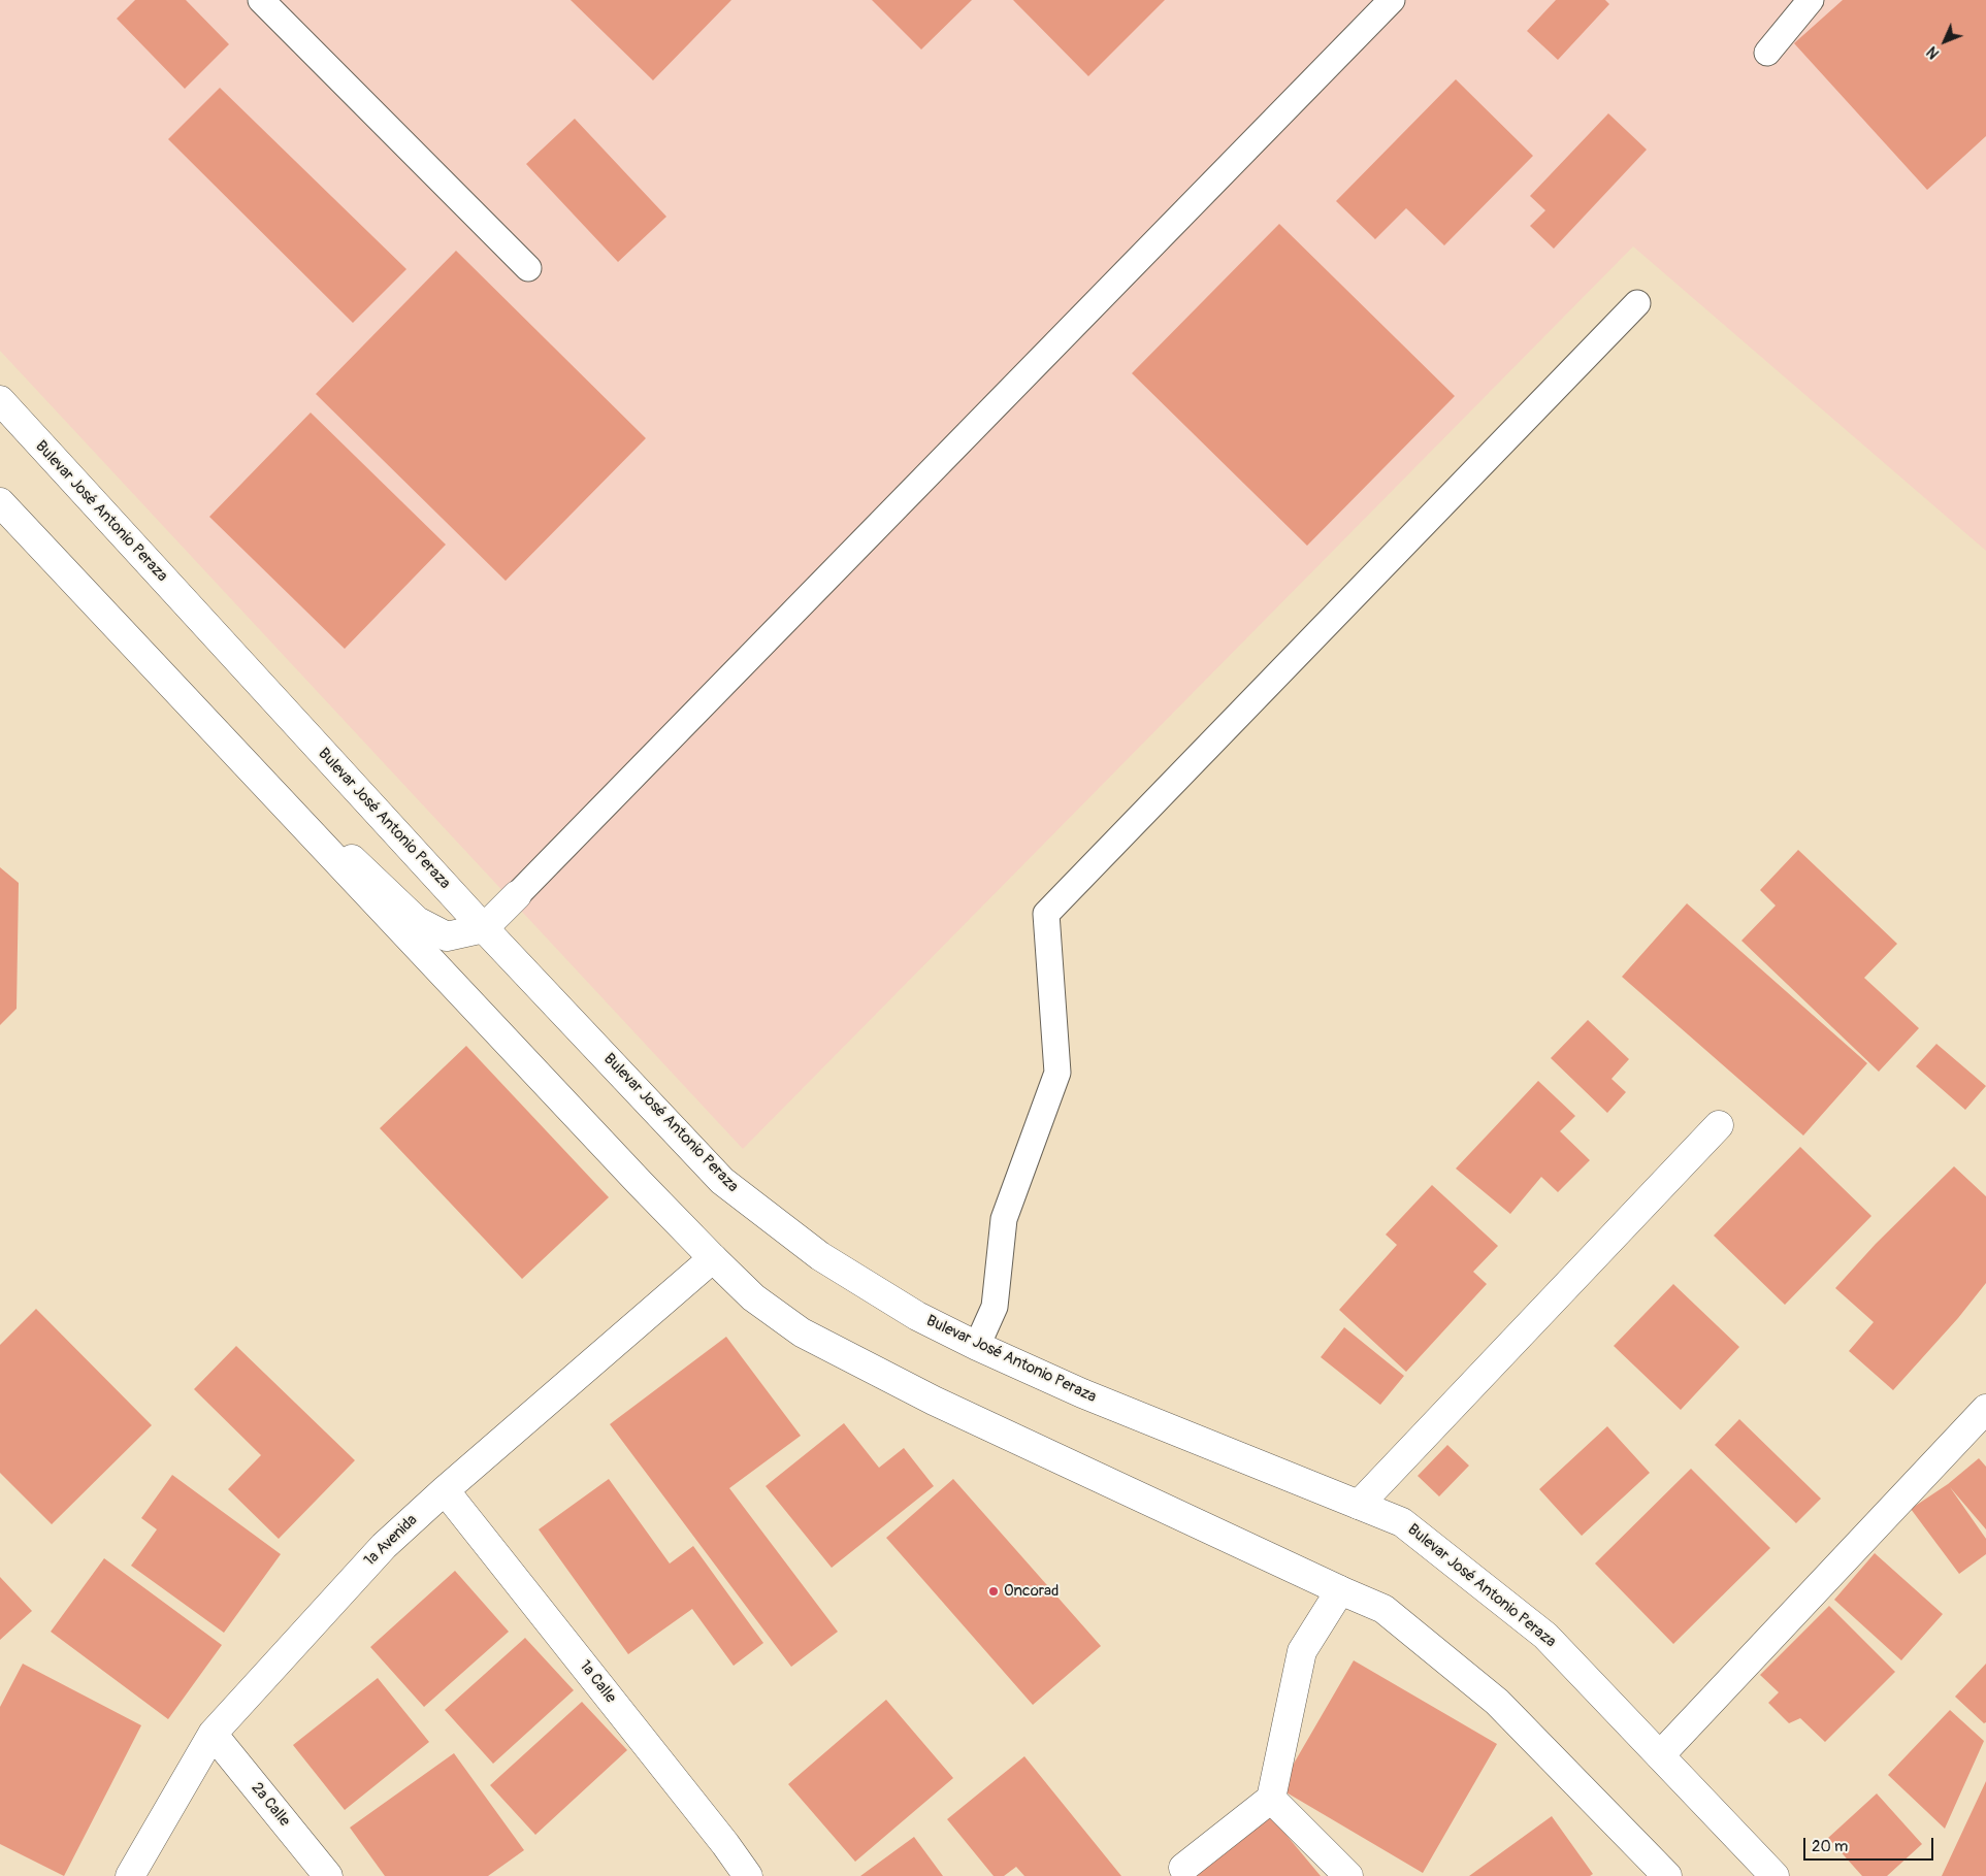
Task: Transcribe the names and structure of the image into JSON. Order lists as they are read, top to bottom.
{
  "streets": {
    "street": [
      "Bulevar José Antonio Peraza",
      "1a Avenida",
      "1a Calle",
      "2a Calle"
    ]
  },
  "crossings": [
    ["1a Avenida", "1a Calle"],
    ["1a Avenida", "2a Calle"]
  ],
  "places": ["Oncorad"],
  "scale_bar": "20 m",
  "north": "bottom left"
}
